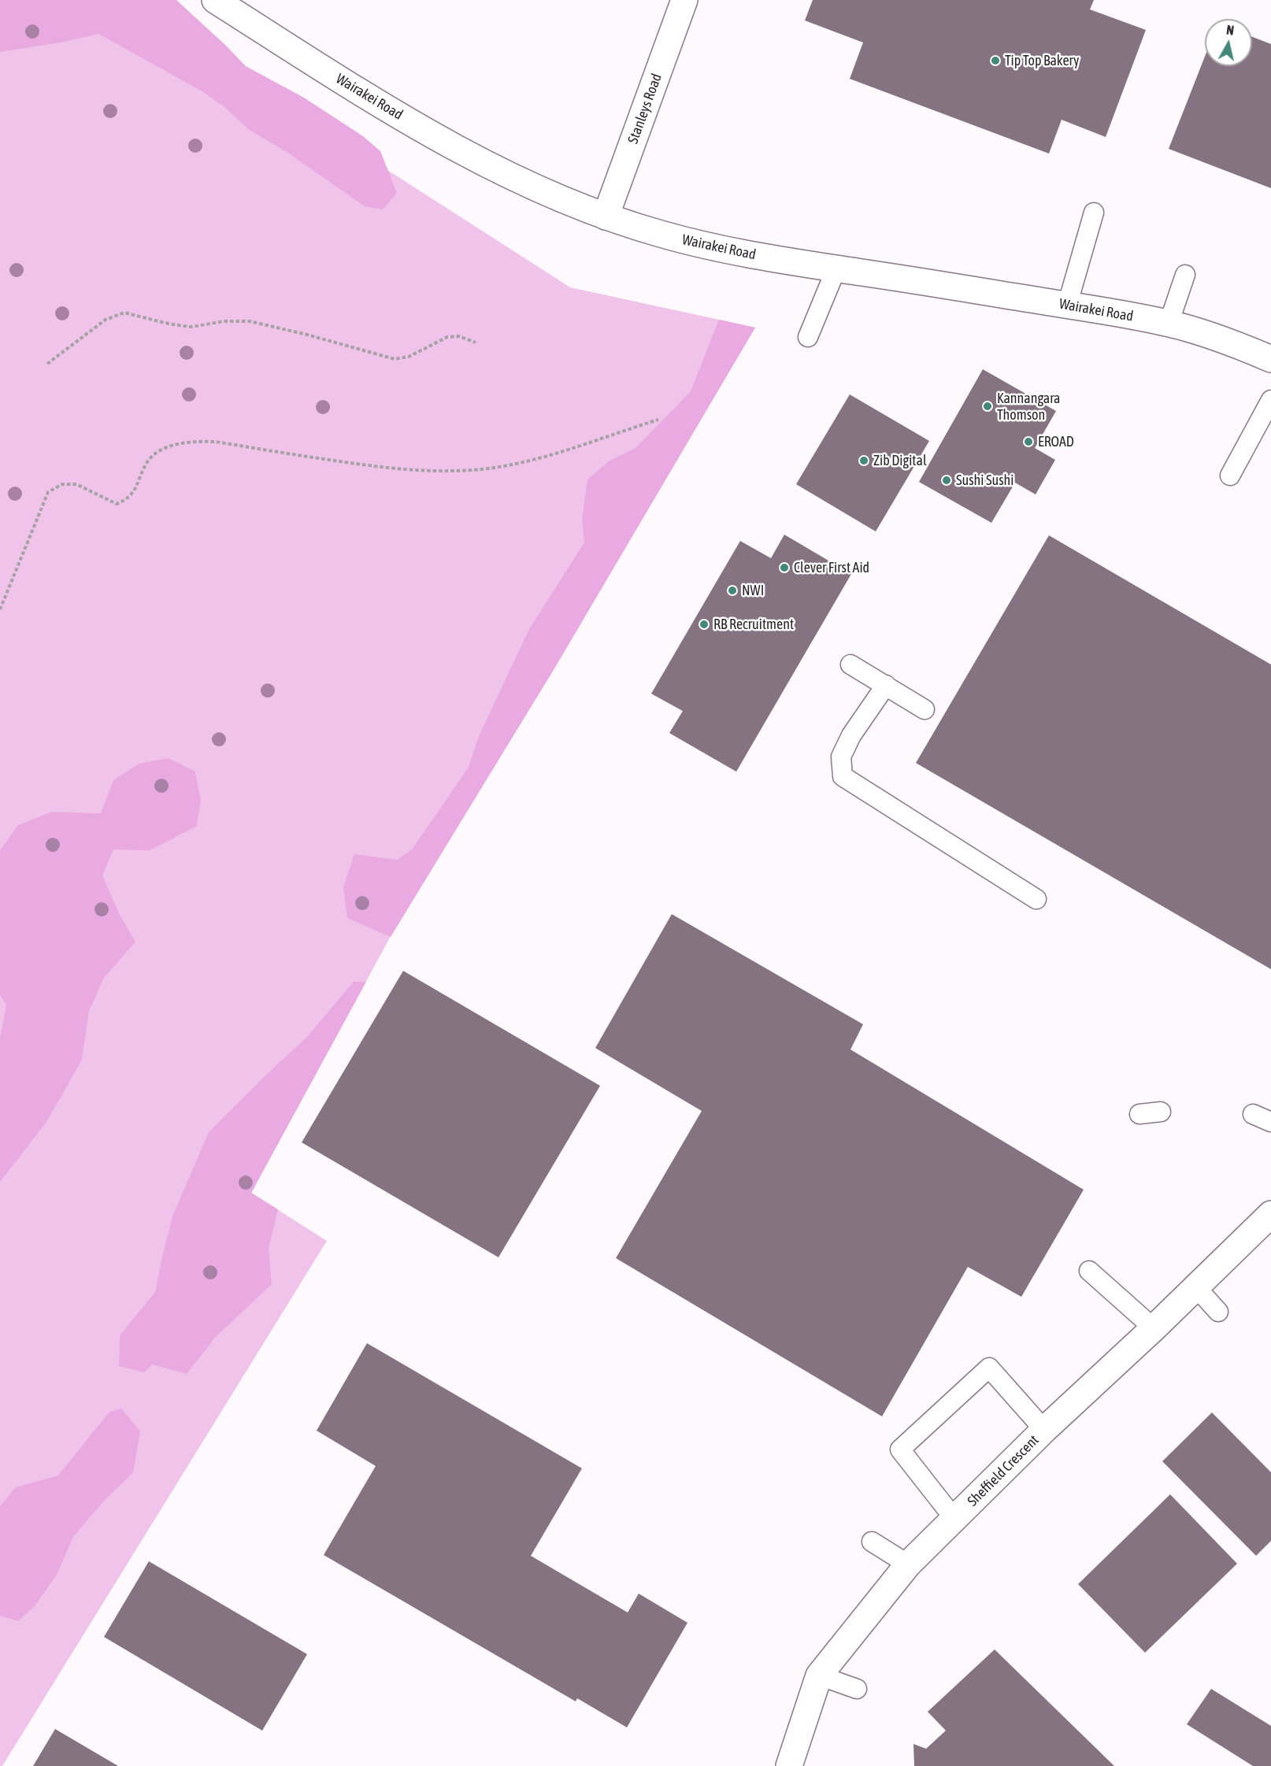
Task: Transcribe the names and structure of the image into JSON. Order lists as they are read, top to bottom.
{
  "streets": {
    "street": ["Wairakei Road", "Stanleys Road", "Sheffield Crescent"]
  },
  "crossings": [
    ["Wairakei Road", "Stanleys Road"]
  ],
  "places": [
    "Tip Top Bakery",
    "Kannangara Thomson",
    "EROAD",
    "Zib Digital",
    "Sushi Sushi",
    "Clever First Aid",
    "NWI",
    "RB Recruitment"
  ],
  "north": "top"
}
